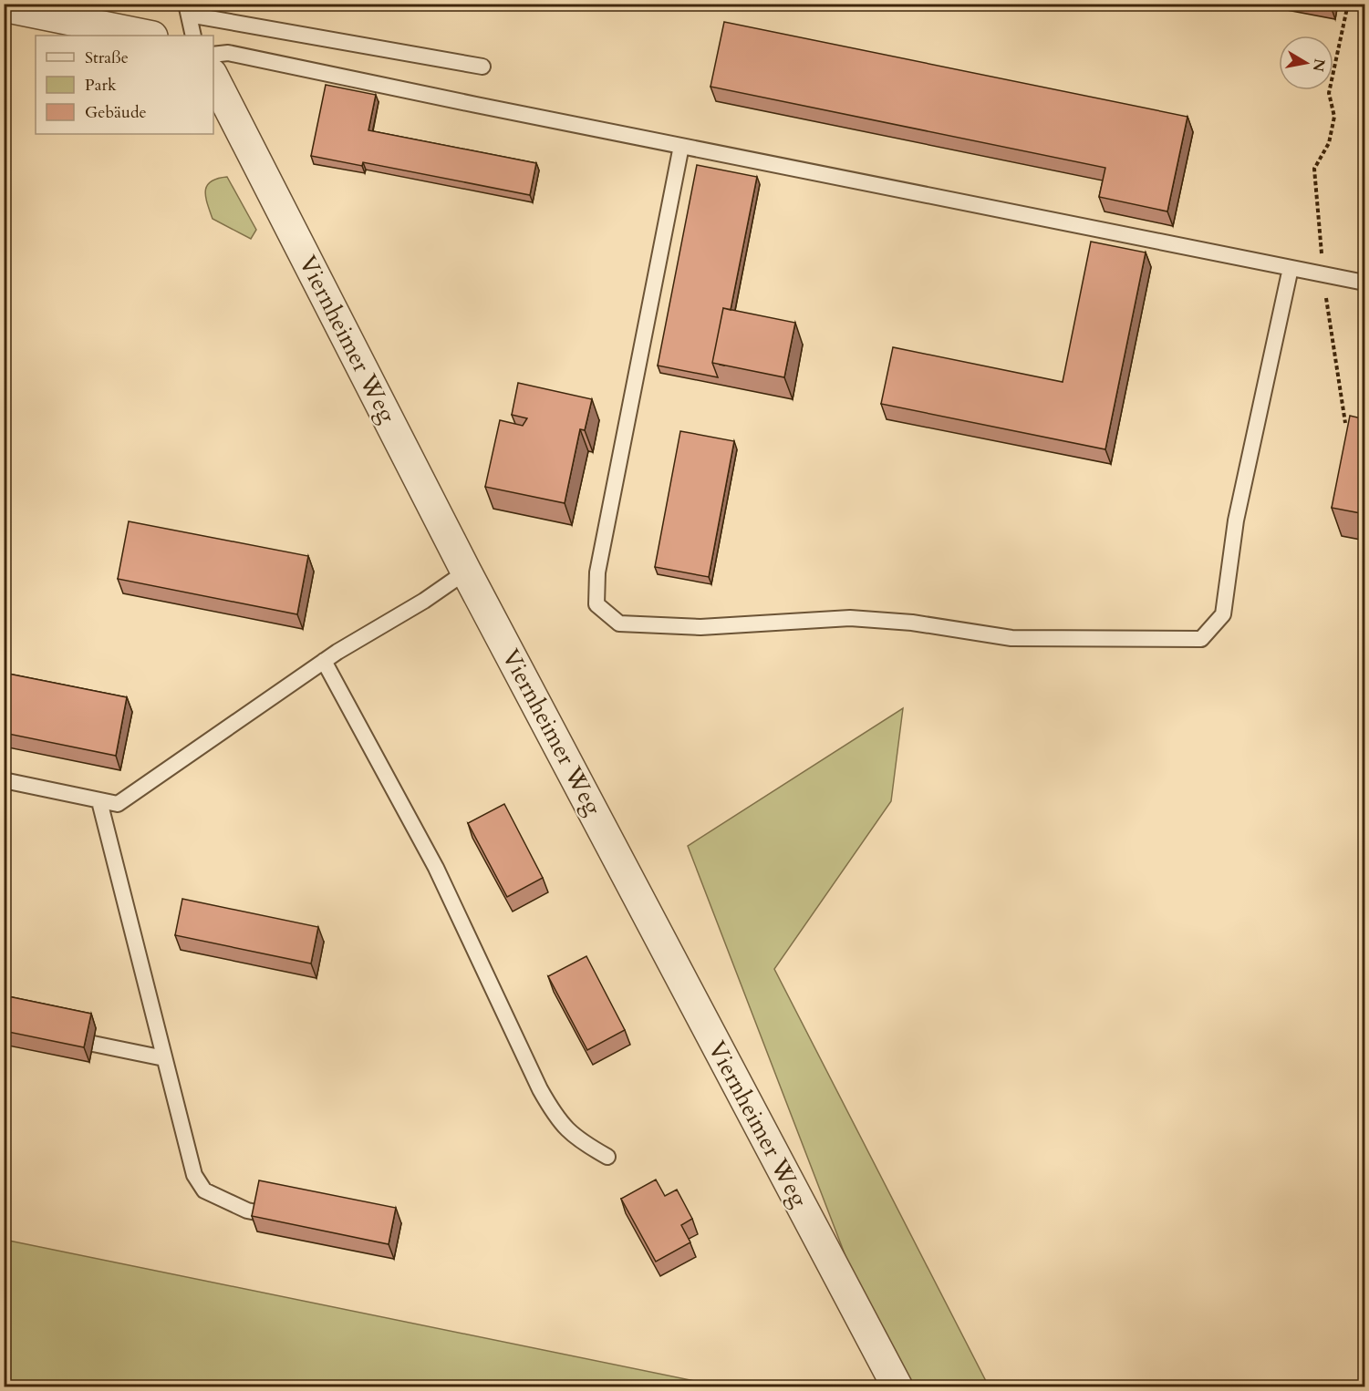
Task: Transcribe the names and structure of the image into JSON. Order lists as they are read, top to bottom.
{
  "streets": {
    "street": ["Viernheimer Weg"]
  },
  "legend": ["Straße", "Park", "Gebäude"],
  "north": "right"
}
